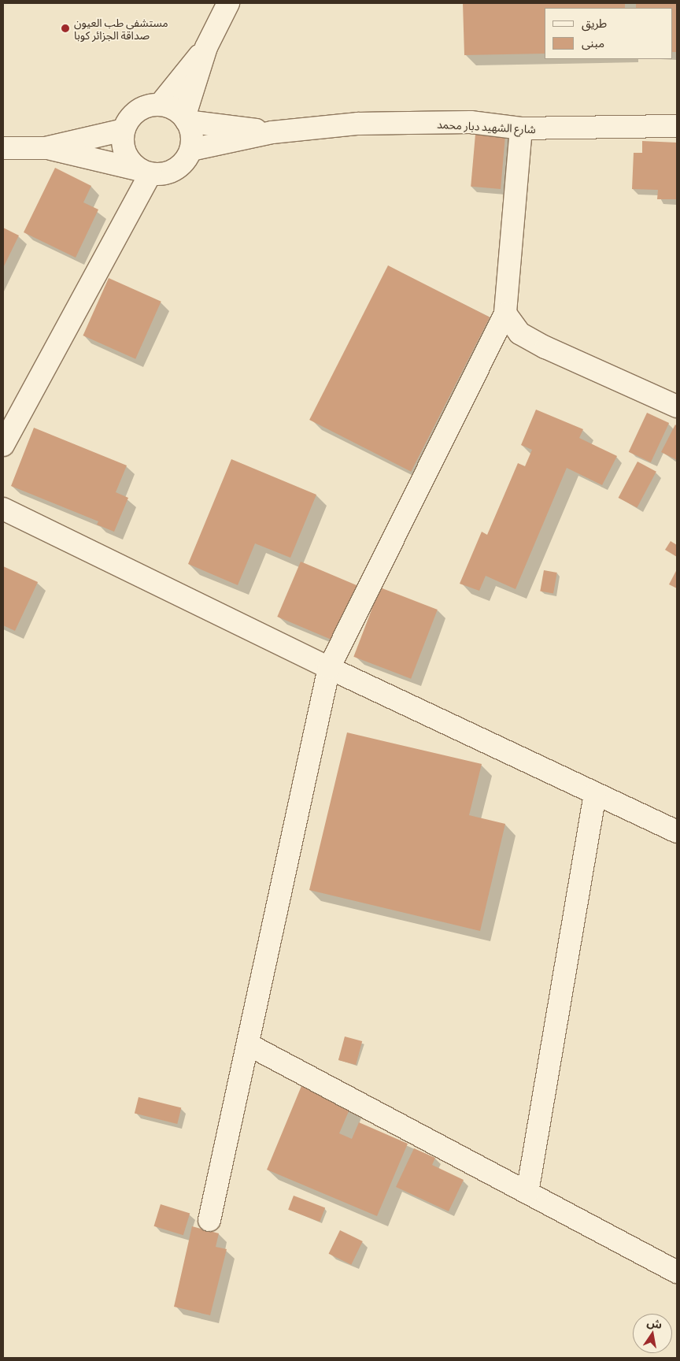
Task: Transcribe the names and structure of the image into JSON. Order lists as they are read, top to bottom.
{
  "streets": {
    "street": ["شارع الشهيد دبار محمد"]
  },
  "places": ["مستشفى طب العيون صداقة الجزائر كوبا"],
  "legend": ["طريق", "مبنى"],
  "north": "top"
}
